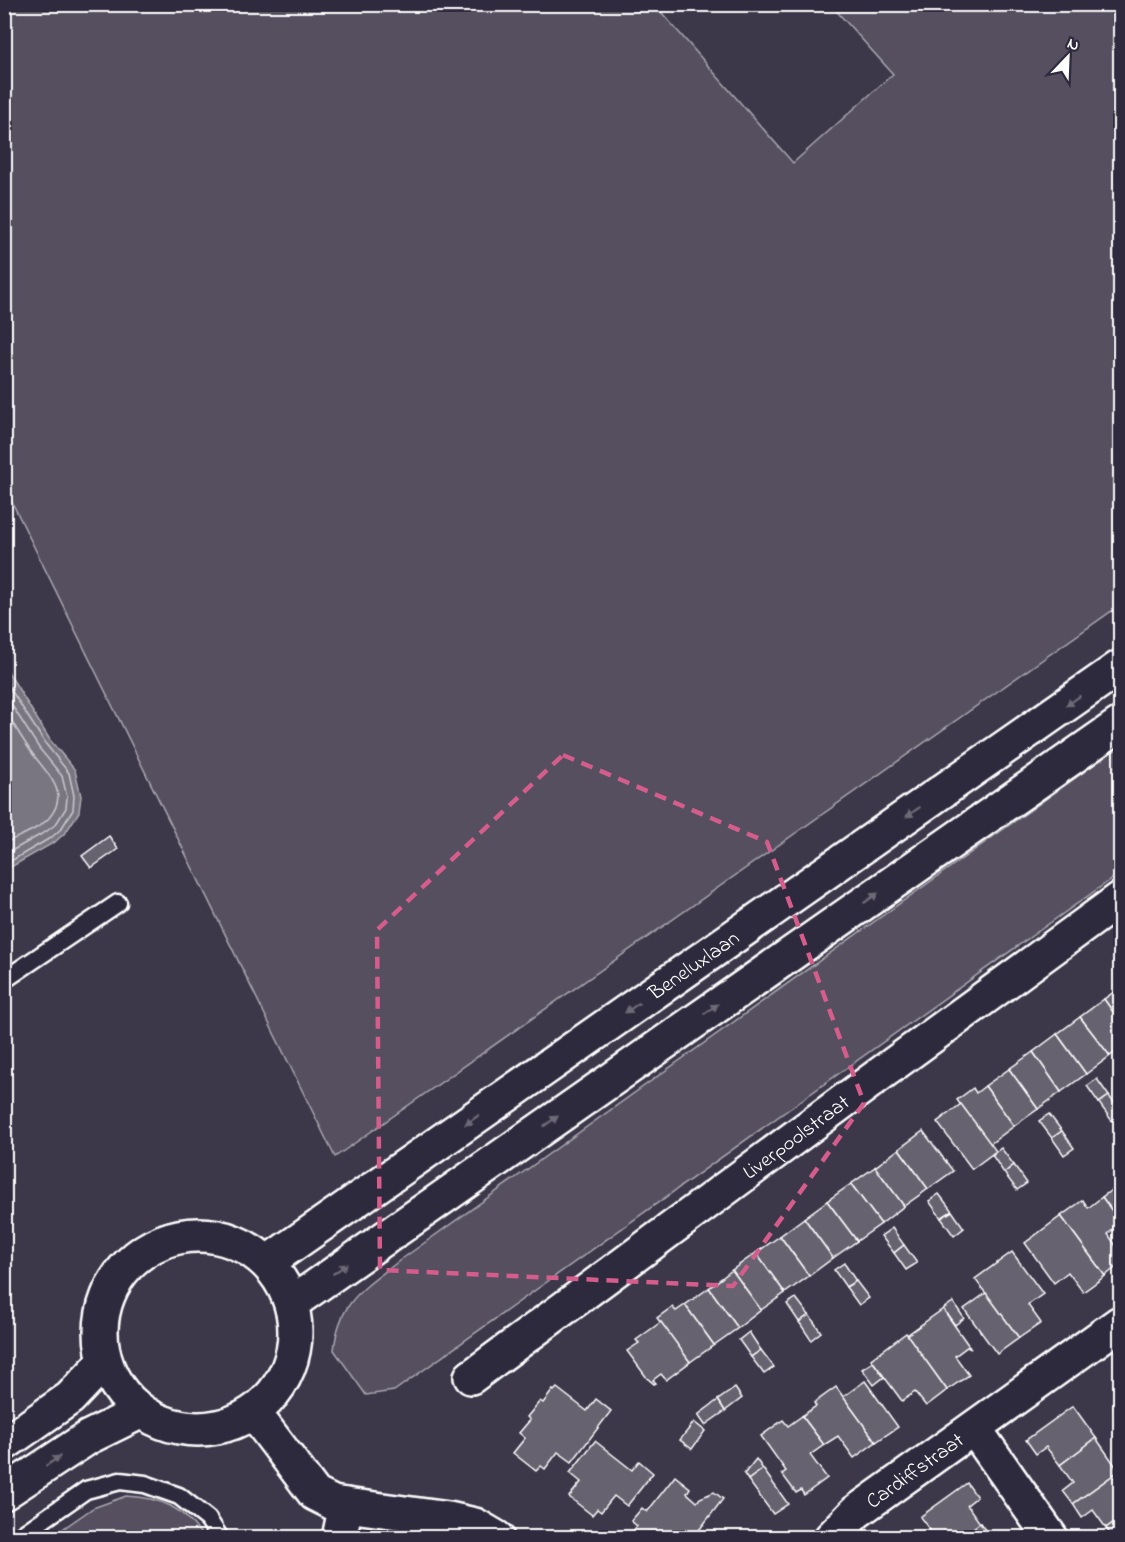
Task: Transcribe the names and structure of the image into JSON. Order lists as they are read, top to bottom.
{
  "streets": {
    "street": ["Beneluxlaan", "Liverpoolstraat", "Cardiffstraat"]
  },
  "north": "top right"
}
